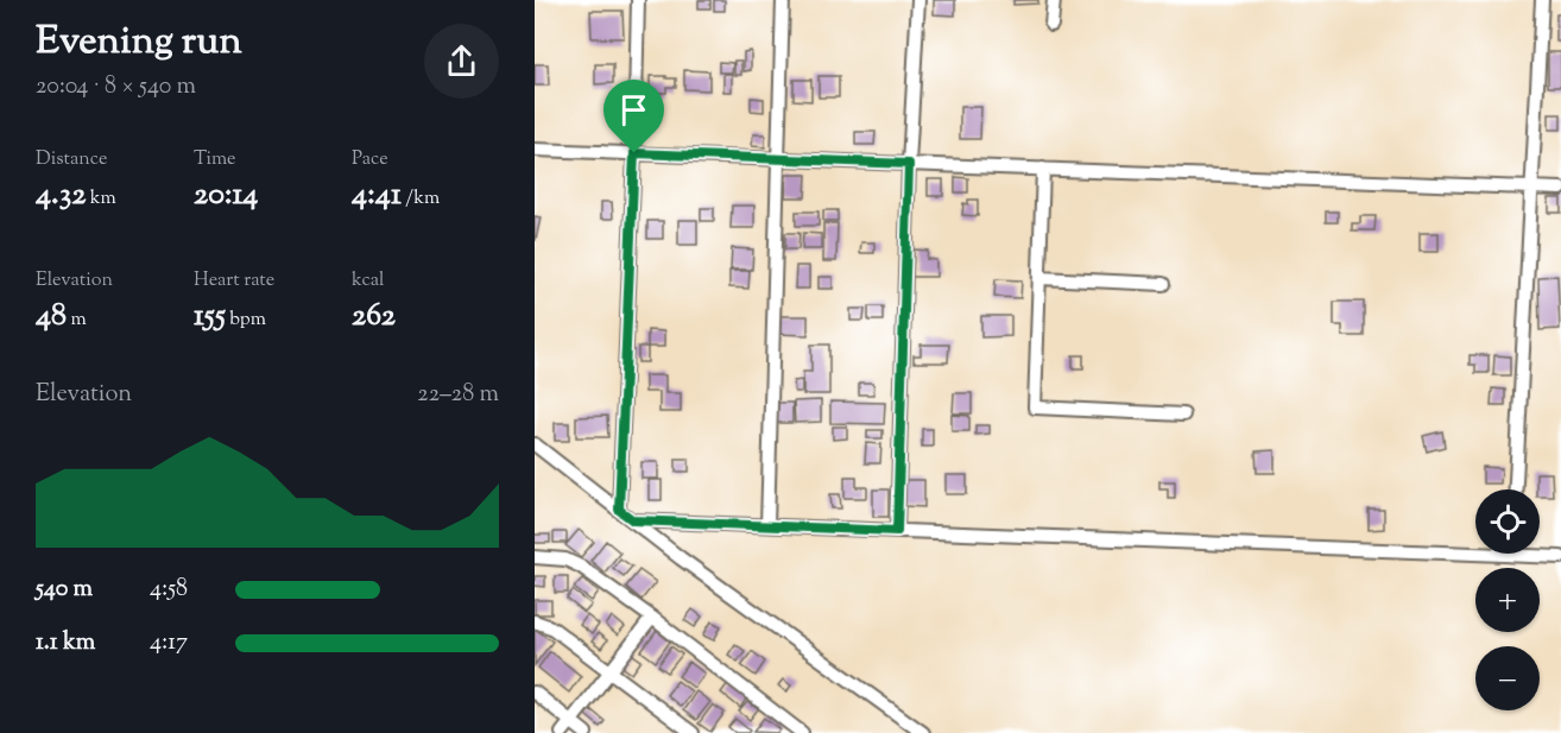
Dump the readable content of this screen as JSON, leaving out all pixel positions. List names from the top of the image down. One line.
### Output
{"page":{"heading":["Evening run","20:04 · 8 × 540 m"],"stats":[["Distance","4.32 km"],["Time","20:14"],["Pace","4:41 /km"],["Elevation","48 m"],["Heart rate","155 bpm"],["kcal","262"]],"chart":["Elevation","22–28 m"],"map_buttons":["+","−"],"list":[{"name":"540 m","note":"4:58"},{"name":"1.1 km","note":"4:17"}]}}
